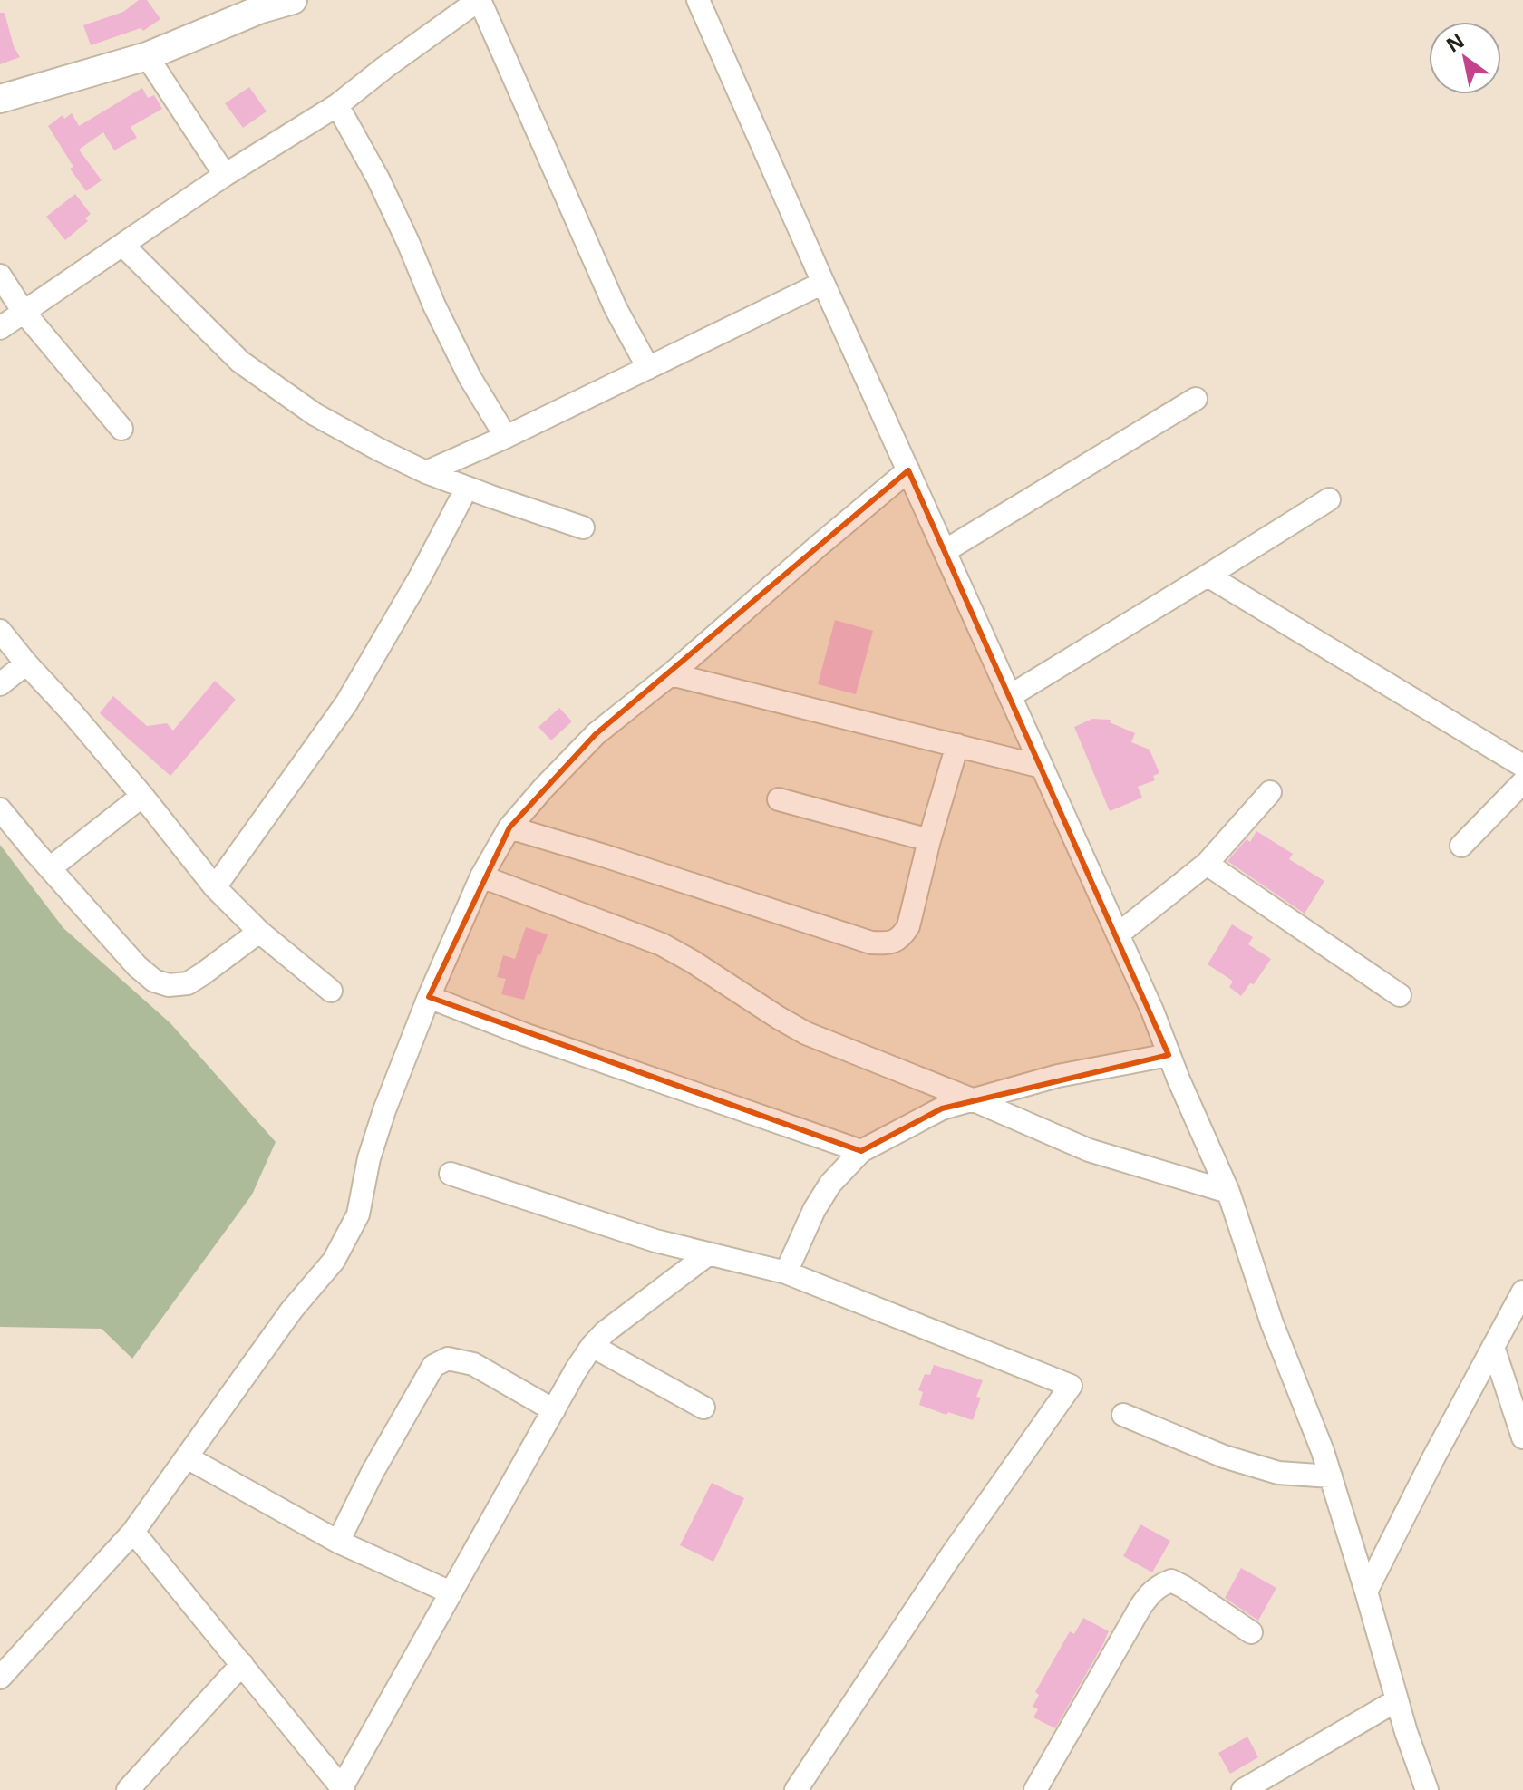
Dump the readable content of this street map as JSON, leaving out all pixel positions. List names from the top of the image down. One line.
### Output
{"north":"top left"}
